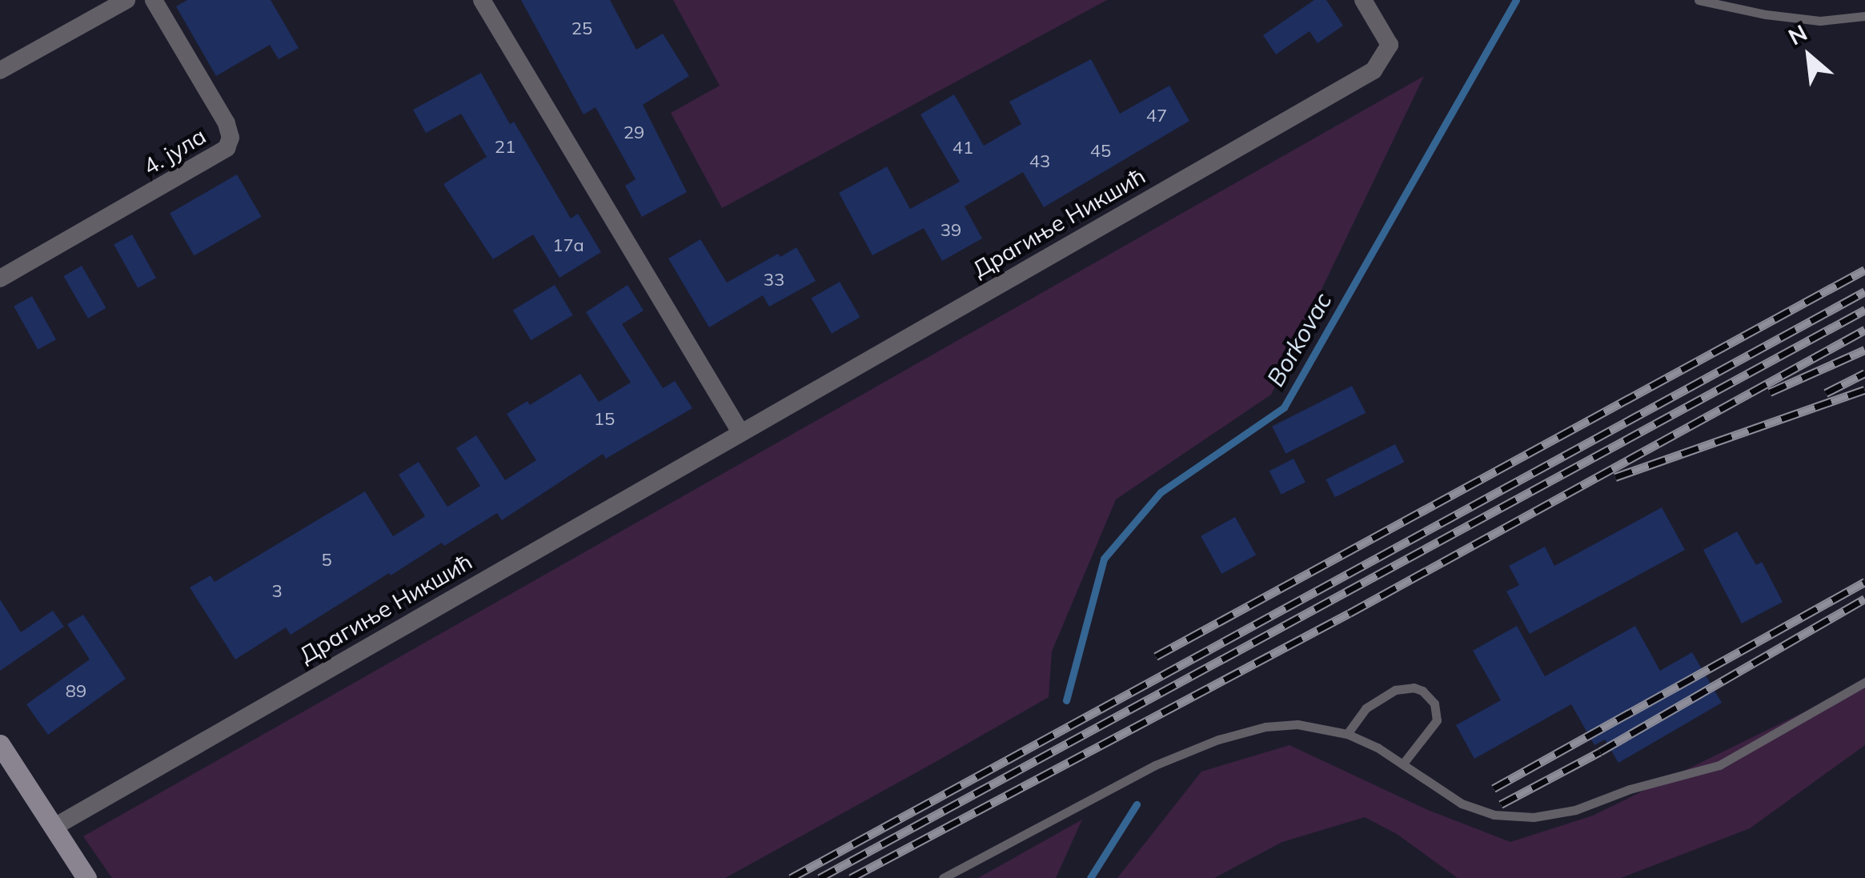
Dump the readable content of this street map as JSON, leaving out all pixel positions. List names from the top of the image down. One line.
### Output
{"streets":{"street":["4. јула","Драгиње Никшић"]},"water":["Borkovac"],"house_numbers":["25","47","29","21","41","45","43","39","17a","33","15","5","3","89"],"north":"top left"}
